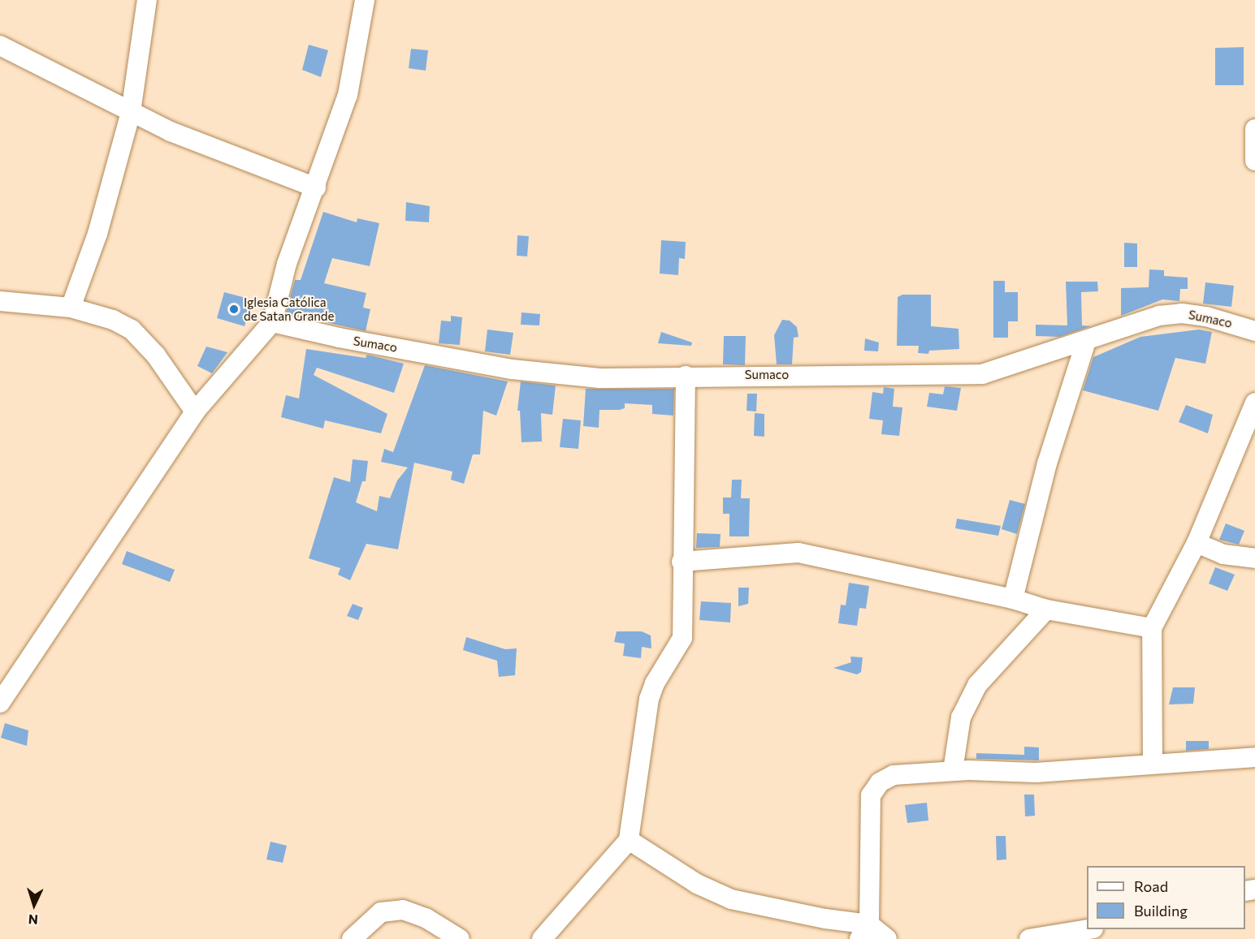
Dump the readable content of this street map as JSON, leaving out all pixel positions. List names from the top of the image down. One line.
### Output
{"streets":{"street":["Sumaco"]},"places":["Iglesia Católica de Satan Grande"],"legend":["Road","Building"],"north":"bottom"}
